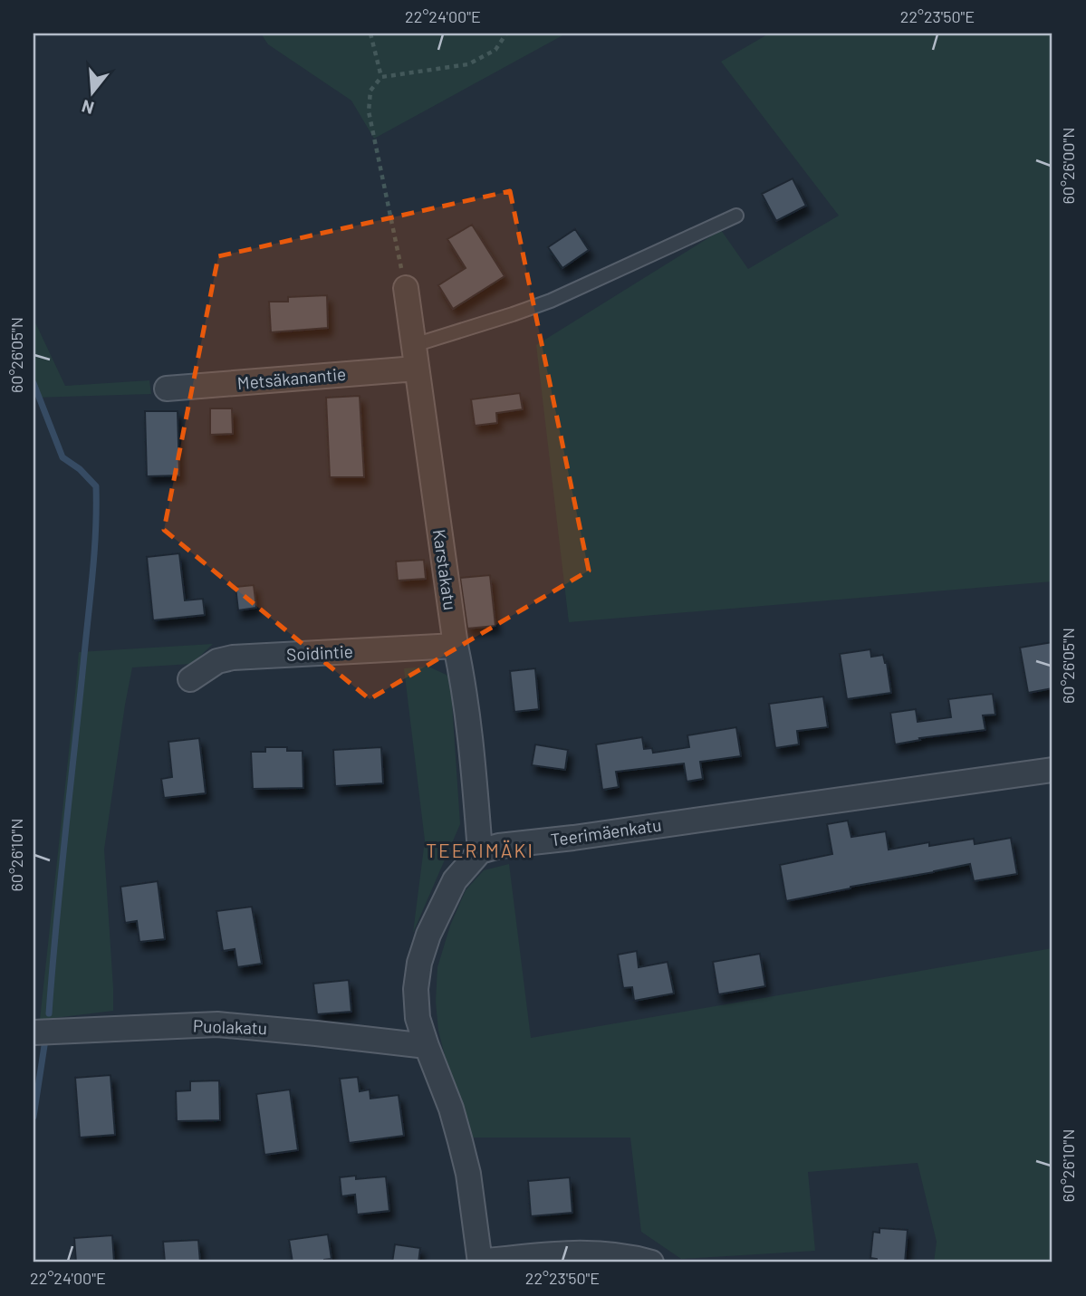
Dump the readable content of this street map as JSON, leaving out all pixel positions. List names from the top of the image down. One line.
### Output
{"streets":{"street":["Metsäkanantie","Karstakatu","Soidintie","Teerimäenkatu","Puolakatu"]},"crossings":[["Metsäkanantie","Karstakatu"],["Karstakatu","Soidintie"],["Karstakatu","Teerimäenkatu"]],"districts":["TEERIMÄKI"],"north":"bottom","coordinates":["22°24'00\"E","22°23'50\"E","60°26'00\"N","60°26'05\"N","60°26'10\"N"]}
